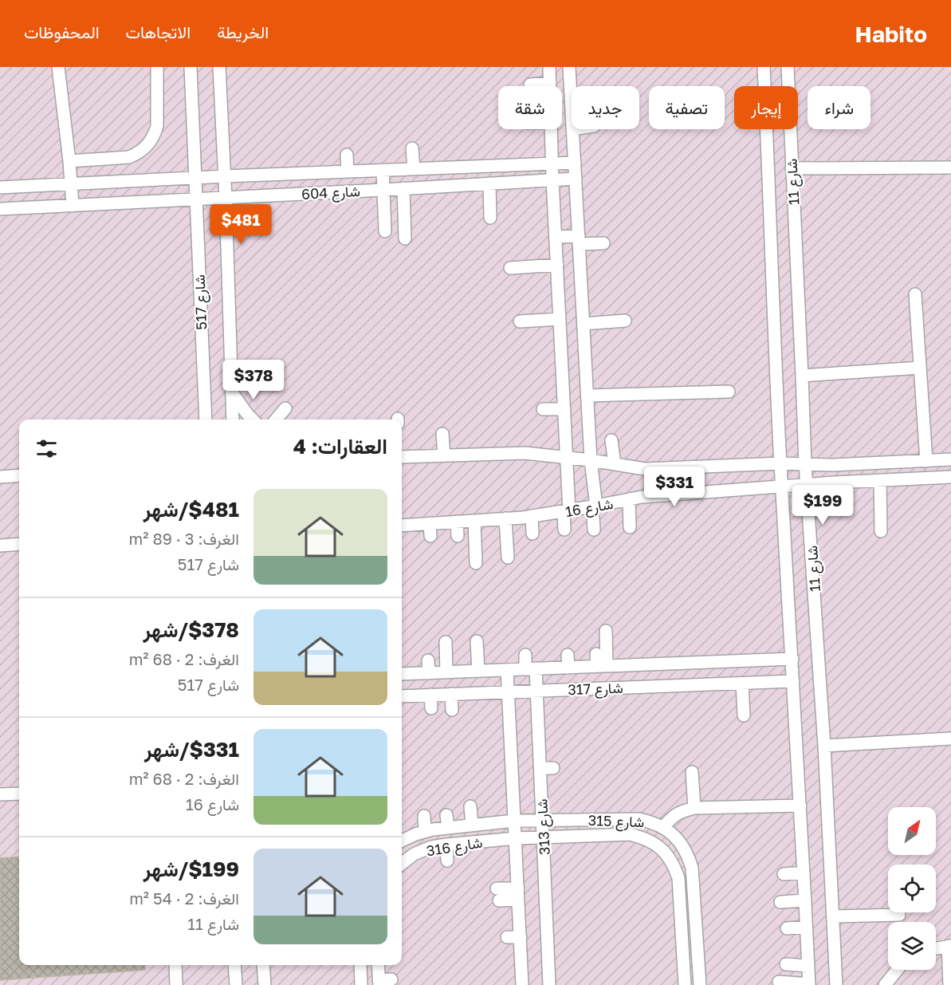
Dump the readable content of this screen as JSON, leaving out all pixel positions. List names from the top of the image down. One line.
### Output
{"streets":{"street":["شارع 11","شارع 604","شارع 517","شارع 16","شارع 317","شارع 315","شارع 313","شارع 316"]},"crossings":[["شارع 11","شارع 16"],["شارع 11","شارع 317"],["شارع 604","شارع 517"],["شارع 317","شارع 313"],["شارع 315","شارع 313"],["شارع 315","شارع 316"],["شارع 313","شارع 316"]],"north":"top right","page":{"header":"Habito","nav":["الخريطة","الاتجاهات","المحفوظات"],"chip":["شراء","إيجار","تصفية","جديد","شقة"],"price":["$481","$378","$331","$199"],"heading":"العقارات: 4","list":[{"name":"$481/شهر","note":"الغرف: 3 · 89 m² · شارع 517"},{"name":"$378/شهر","note":"الغرف: 2 · 68 m² · شارع 517"},{"name":"$331/شهر","note":"الغرف: 2 · 68 m² · شارع 16"},{"name":"$199/شهر","note":"الغرف: 2 · 54 m² · شارع 11"}]}}
